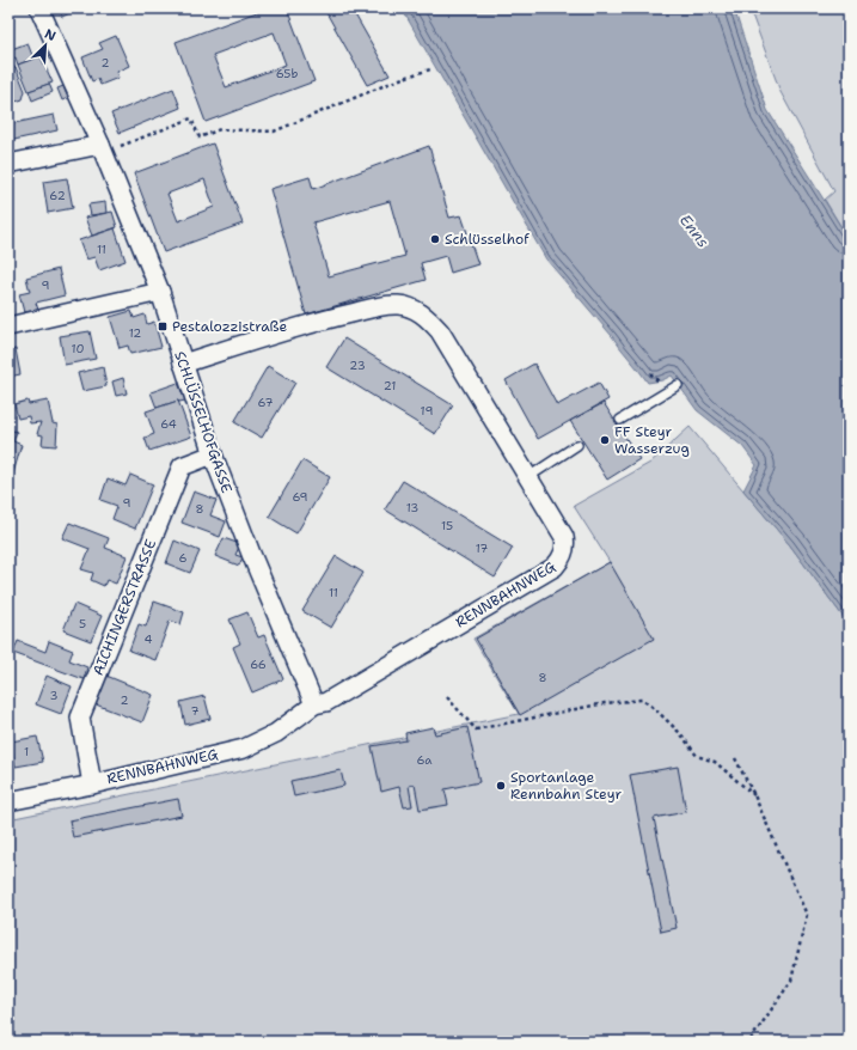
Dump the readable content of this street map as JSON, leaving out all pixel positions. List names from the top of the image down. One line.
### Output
{"streets":{"street":["SCHLÜSSELHOFGASSE","RENNBAHNWEG","AICHINGERSTRASSE"]},"crossings":[["SCHLÜSSELHOFGASSE","RENNBAHNWEG"],["SCHLÜSSELHOFGASSE","AICHINGERSTRASSE"],["RENNBAHNWEG","AICHINGERSTRASSE"]],"water":["Enns"],"places":{"other":["Schlüsselhof","FF Steyr Wasserzug","Sportanlage Rennbahn Steyr"],"transit":["Pestalozzistraße"]},"house_numbers":["2","65b","62","11","9","12","10","23","21","67","19","64","69","9","13","8","15","17","6","11","5","4","66","8","3","2","7","1","6a"],"north":"top right"}
